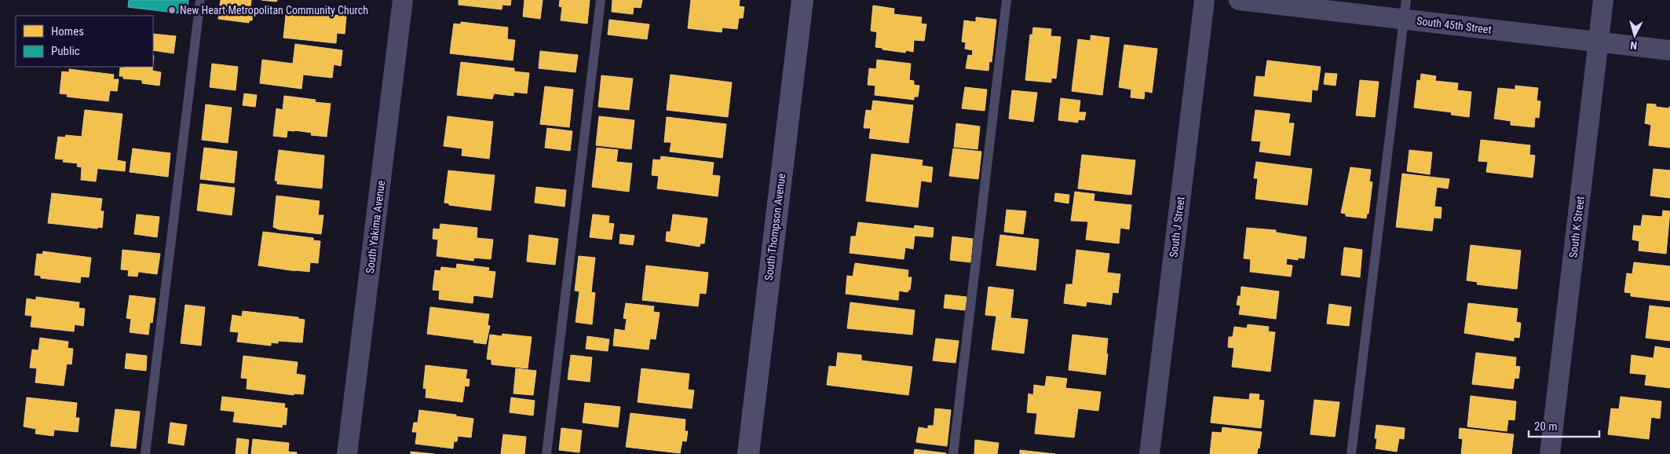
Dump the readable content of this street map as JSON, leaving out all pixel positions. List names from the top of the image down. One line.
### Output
{"streets":{"main road":["South Thompson Avenue"],"street":["South 45th Street","South Yakima Avenue","South J Street","South K Street"]},"crossings":[["South 45th Street","South K Street"]],"places":["New Heart Metropolitan Community Church"],"legend":["Homes","Public"],"scale_bar":"20 m","north":"bottom"}
